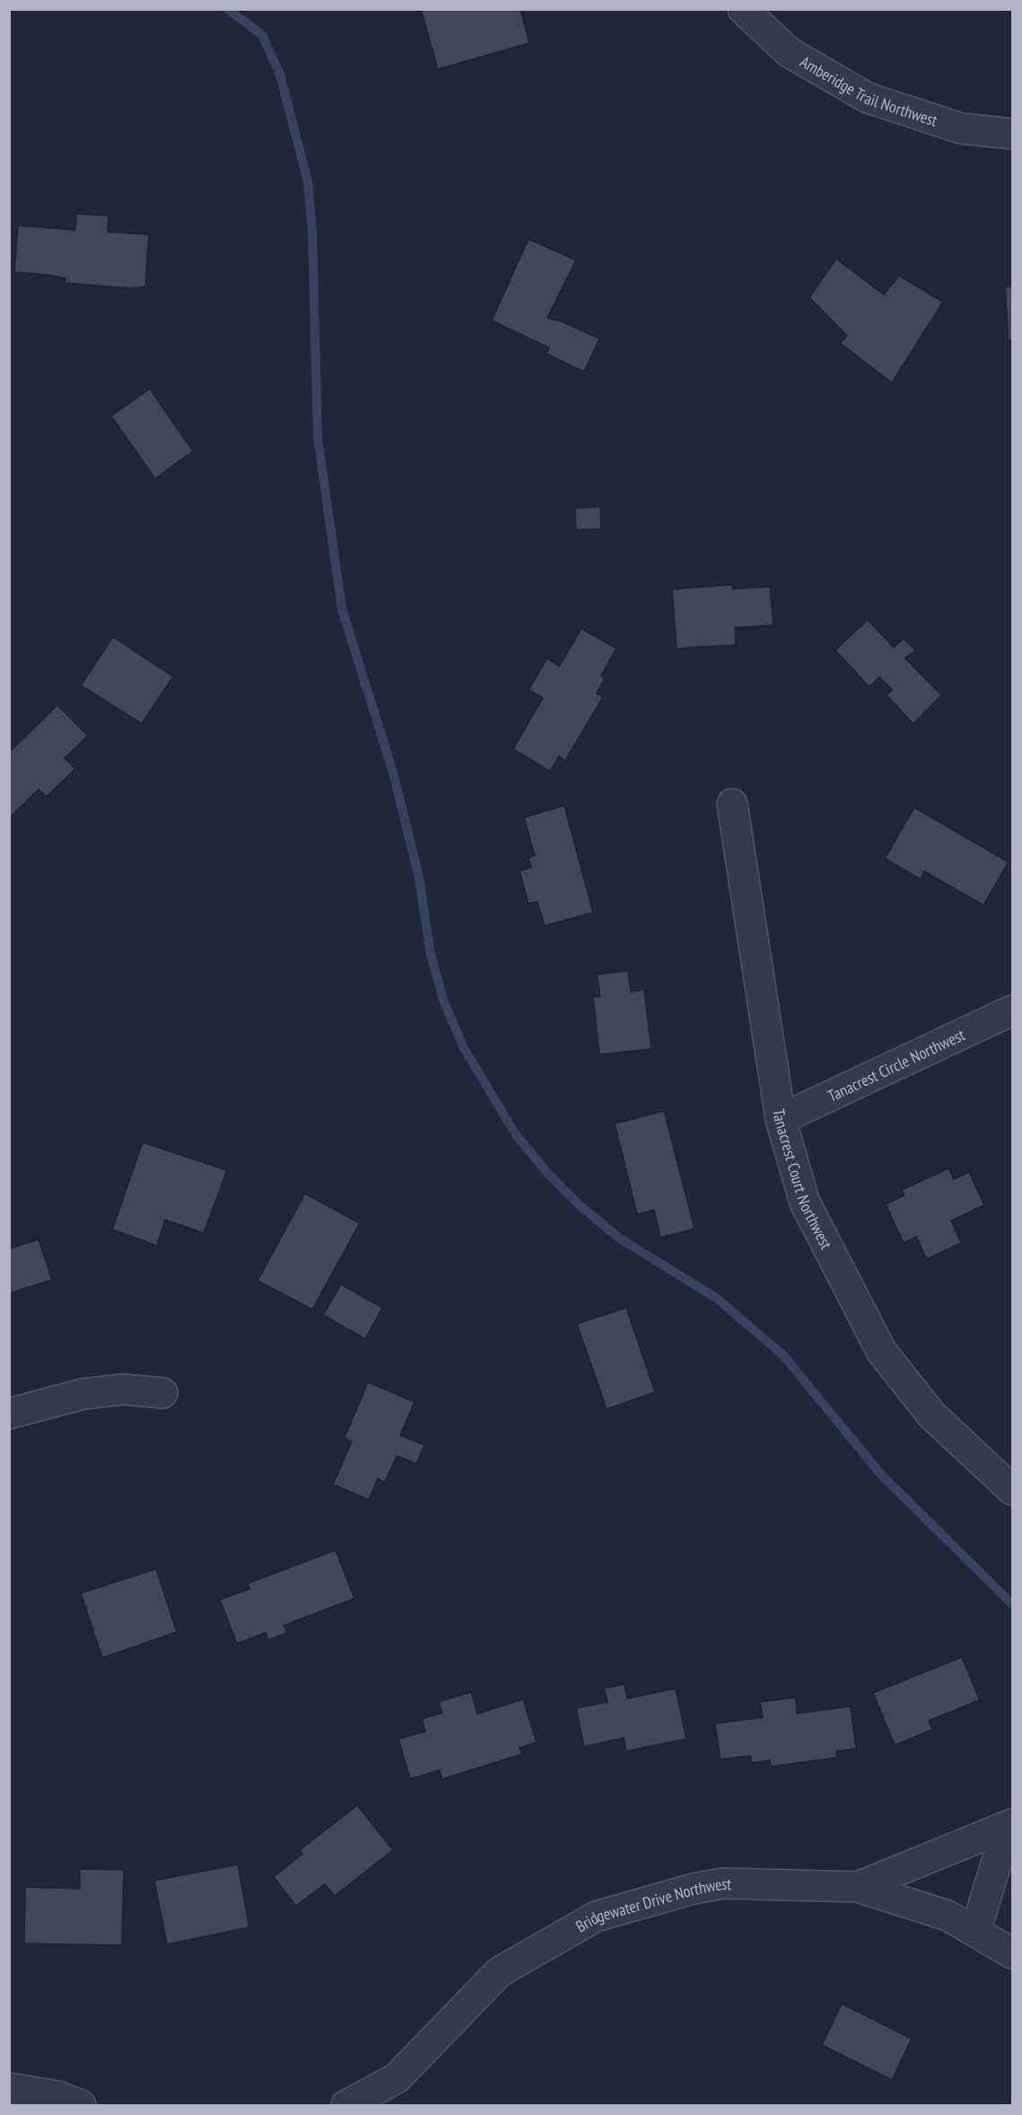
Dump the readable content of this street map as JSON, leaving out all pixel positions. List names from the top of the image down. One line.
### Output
{"streets":{"street":["Amberidge Trail Northwest","Tanacrest Circle Northwest","Tanacrest Court Northwest","Bridgewater Drive Northwest"]},"crossings":[["Tanacrest Circle Northwest","Tanacrest Court Northwest"]]}
